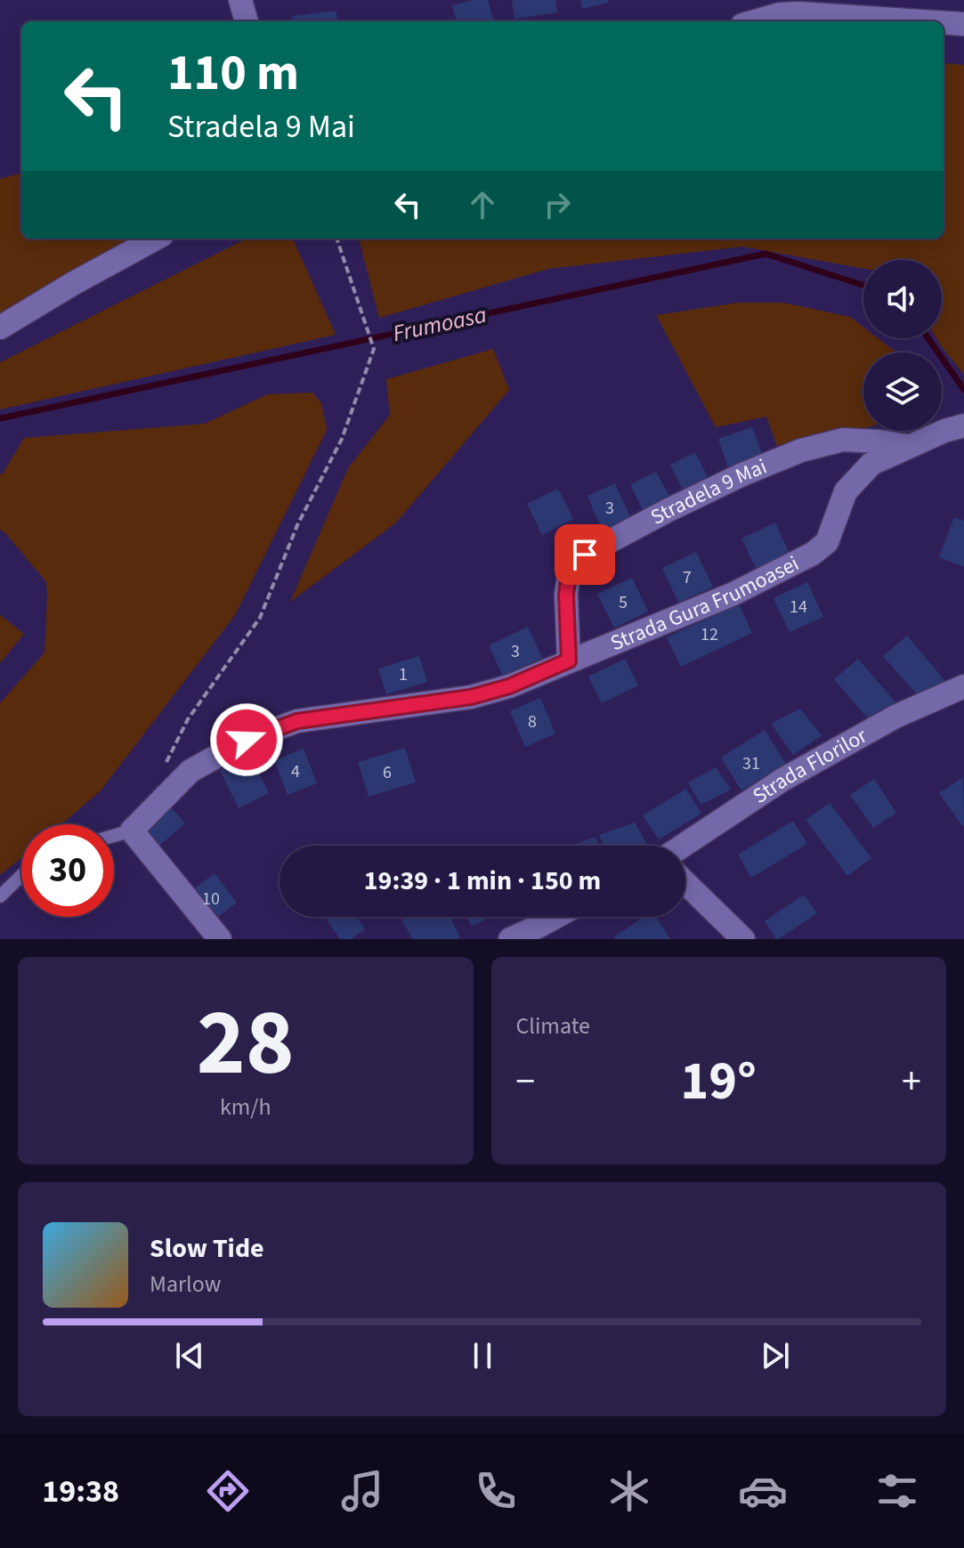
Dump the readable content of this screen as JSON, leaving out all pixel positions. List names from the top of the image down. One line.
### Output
{"streets":{"street":["Stradela 9 Mai","Strada Gura Frumoasei","Strada Florilor"]},"crossings":[["Stradela 9 Mai","Strada Gura Frumoasei"]],"water":["Frumoasa"],"house_numbers":["3","7","5","14","12","3","1","8","31","4","6","10"],"page":{"turn":["110 m","Stradela 9 Mai"],"limit":"30","trip":"19:39 · 1 min · 150 m","tile":[["28","km/h"],"Climate"],"heat":["−","19°","+"],"song":["Slow Tide","Marlow"],"tabs":"19:38"}}
